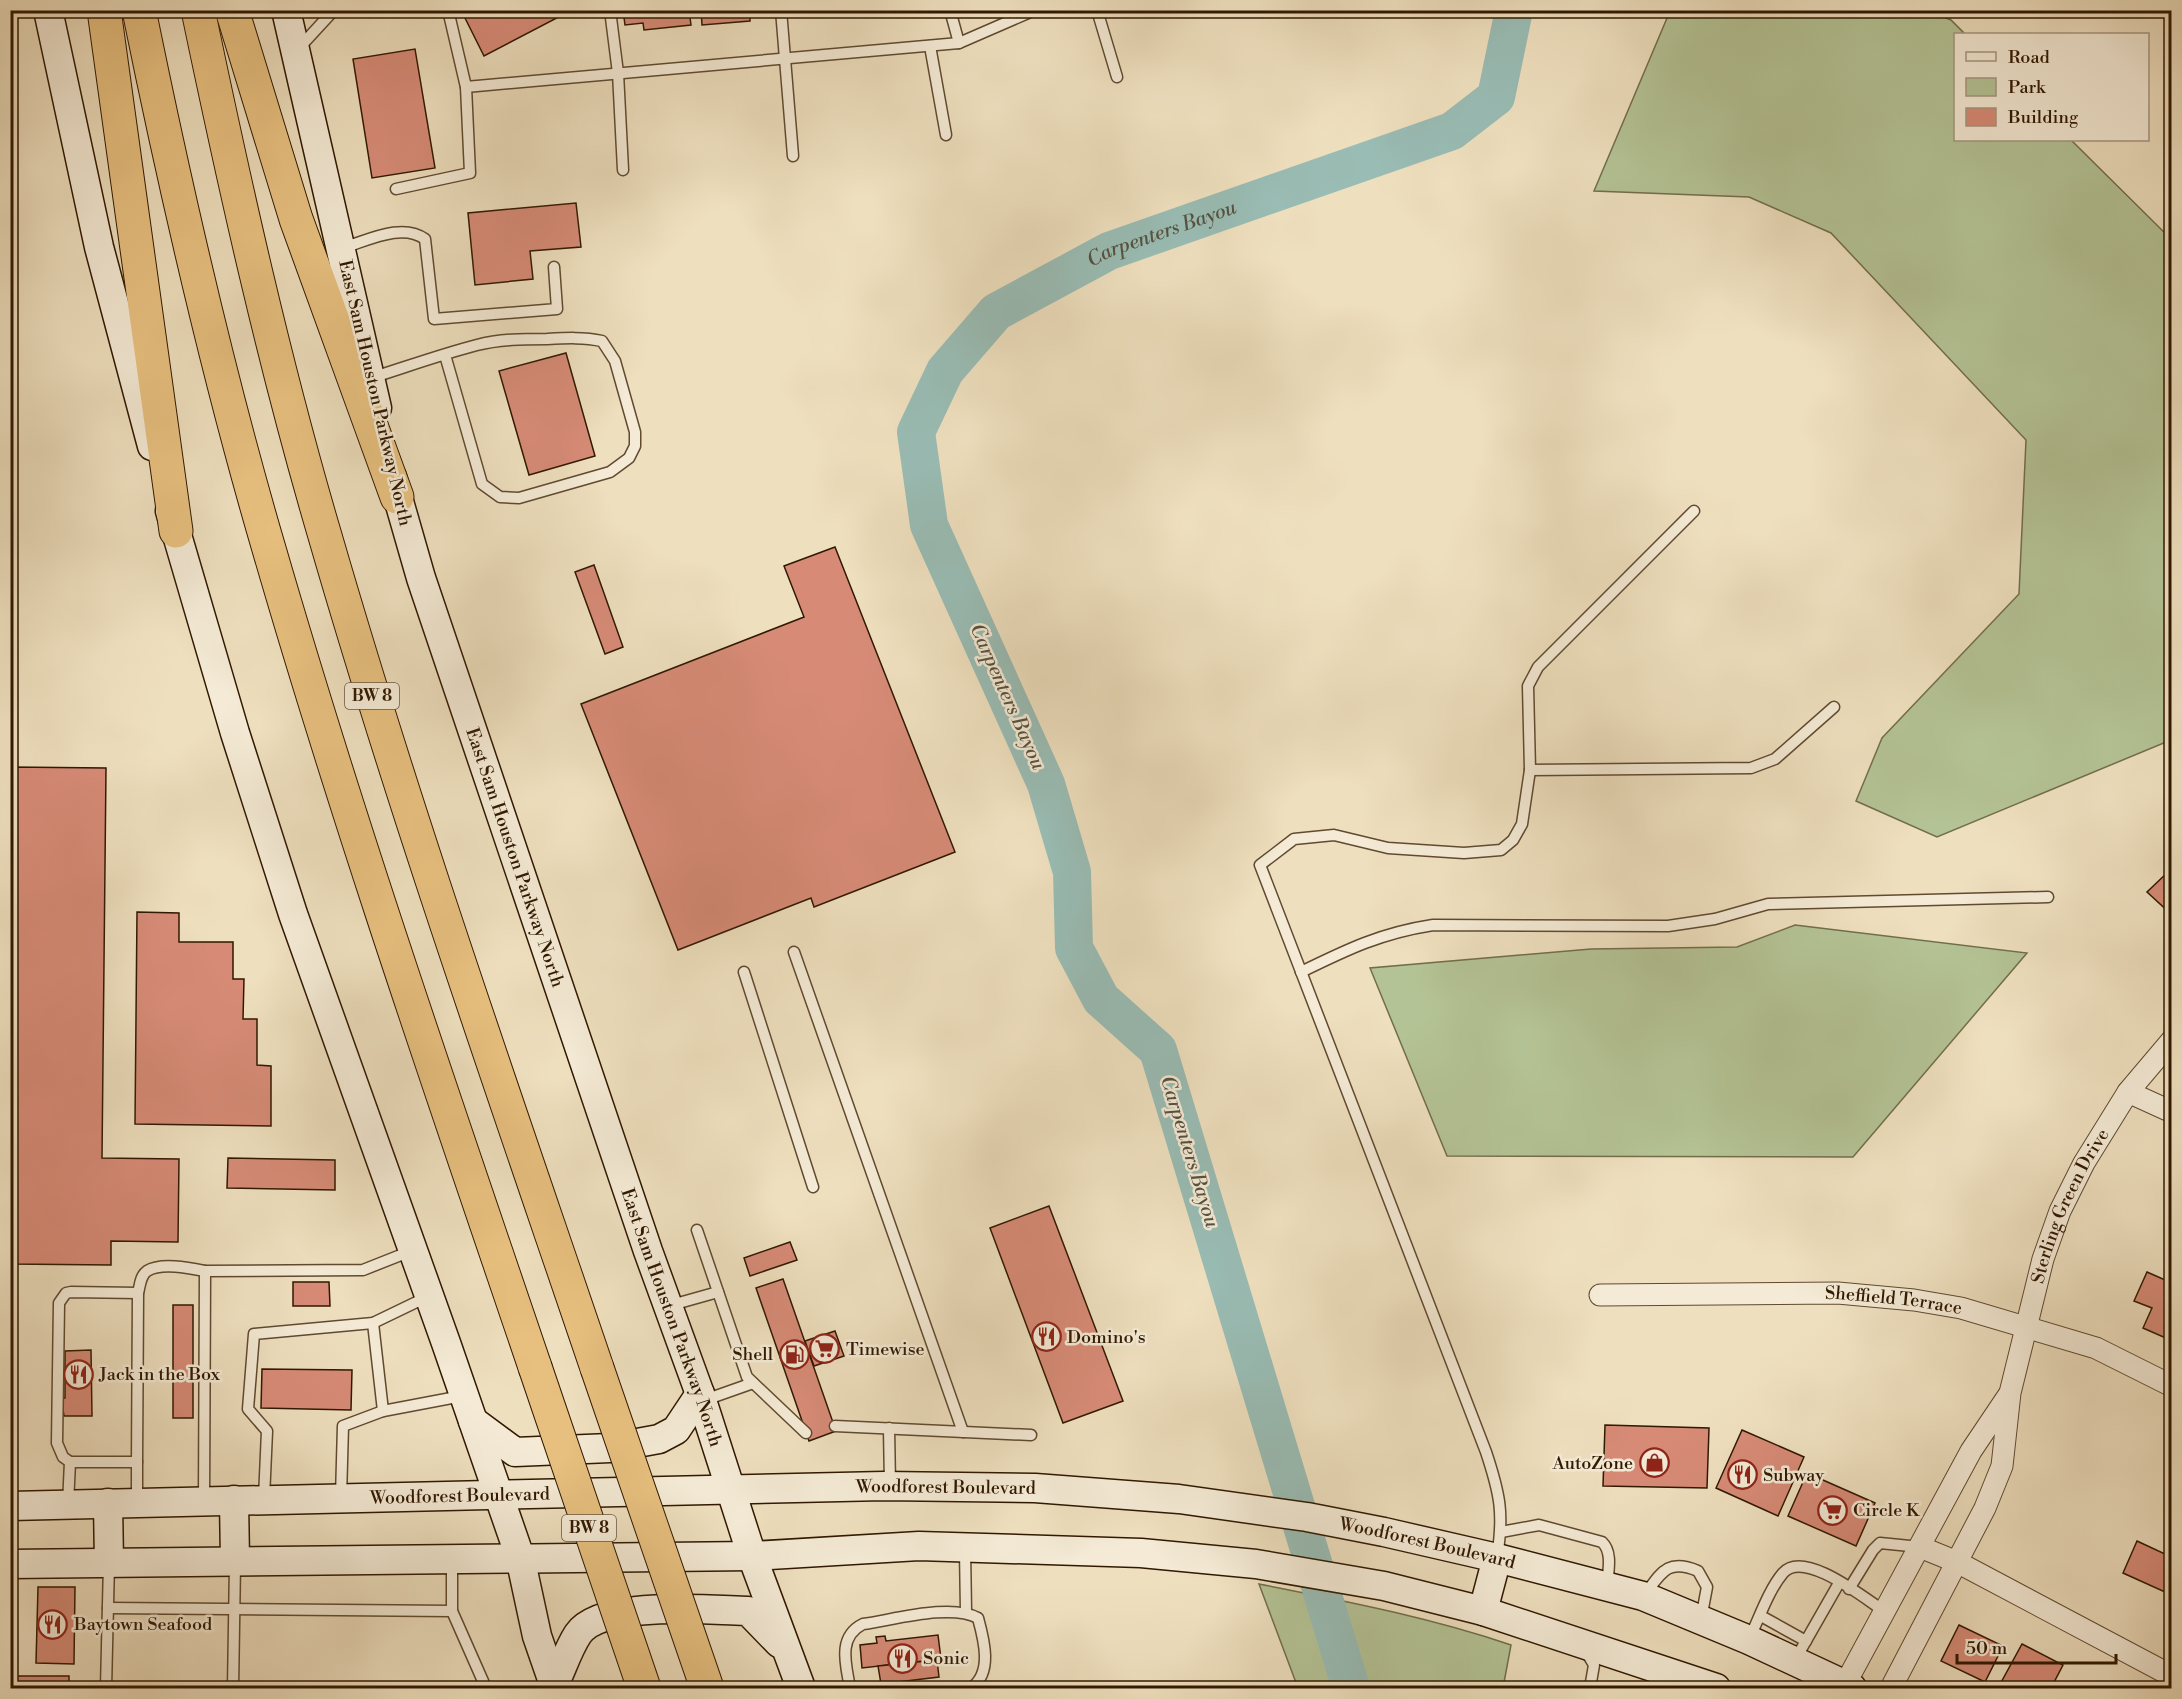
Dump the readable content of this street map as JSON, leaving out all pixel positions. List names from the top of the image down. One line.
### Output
{"streets":{"highway":["BW 8"],"main road":["East Sam Houston Parkway North","Woodforest Boulevard"],"street":["Sterling Green Drive","Sheffield Terrace"]},"crossings":[["East Sam Houston Parkway North","Woodforest Boulevard"],["Sterling Green Drive","Sheffield Terrace"],["Sterling Green Drive","Woodforest Boulevard"]],"water":["Carpenters Bayou"],"places":{"restaurant":["Domino's","Jack in the Box","Subway","Baytown Seafood","Sonic"],"supermarket":["Timewise","Circle K"],"fuel station":["Shell"],"shop":["AutoZone"]},"legend":["Road","Park","Building"],"scale_bar":"50 m"}
